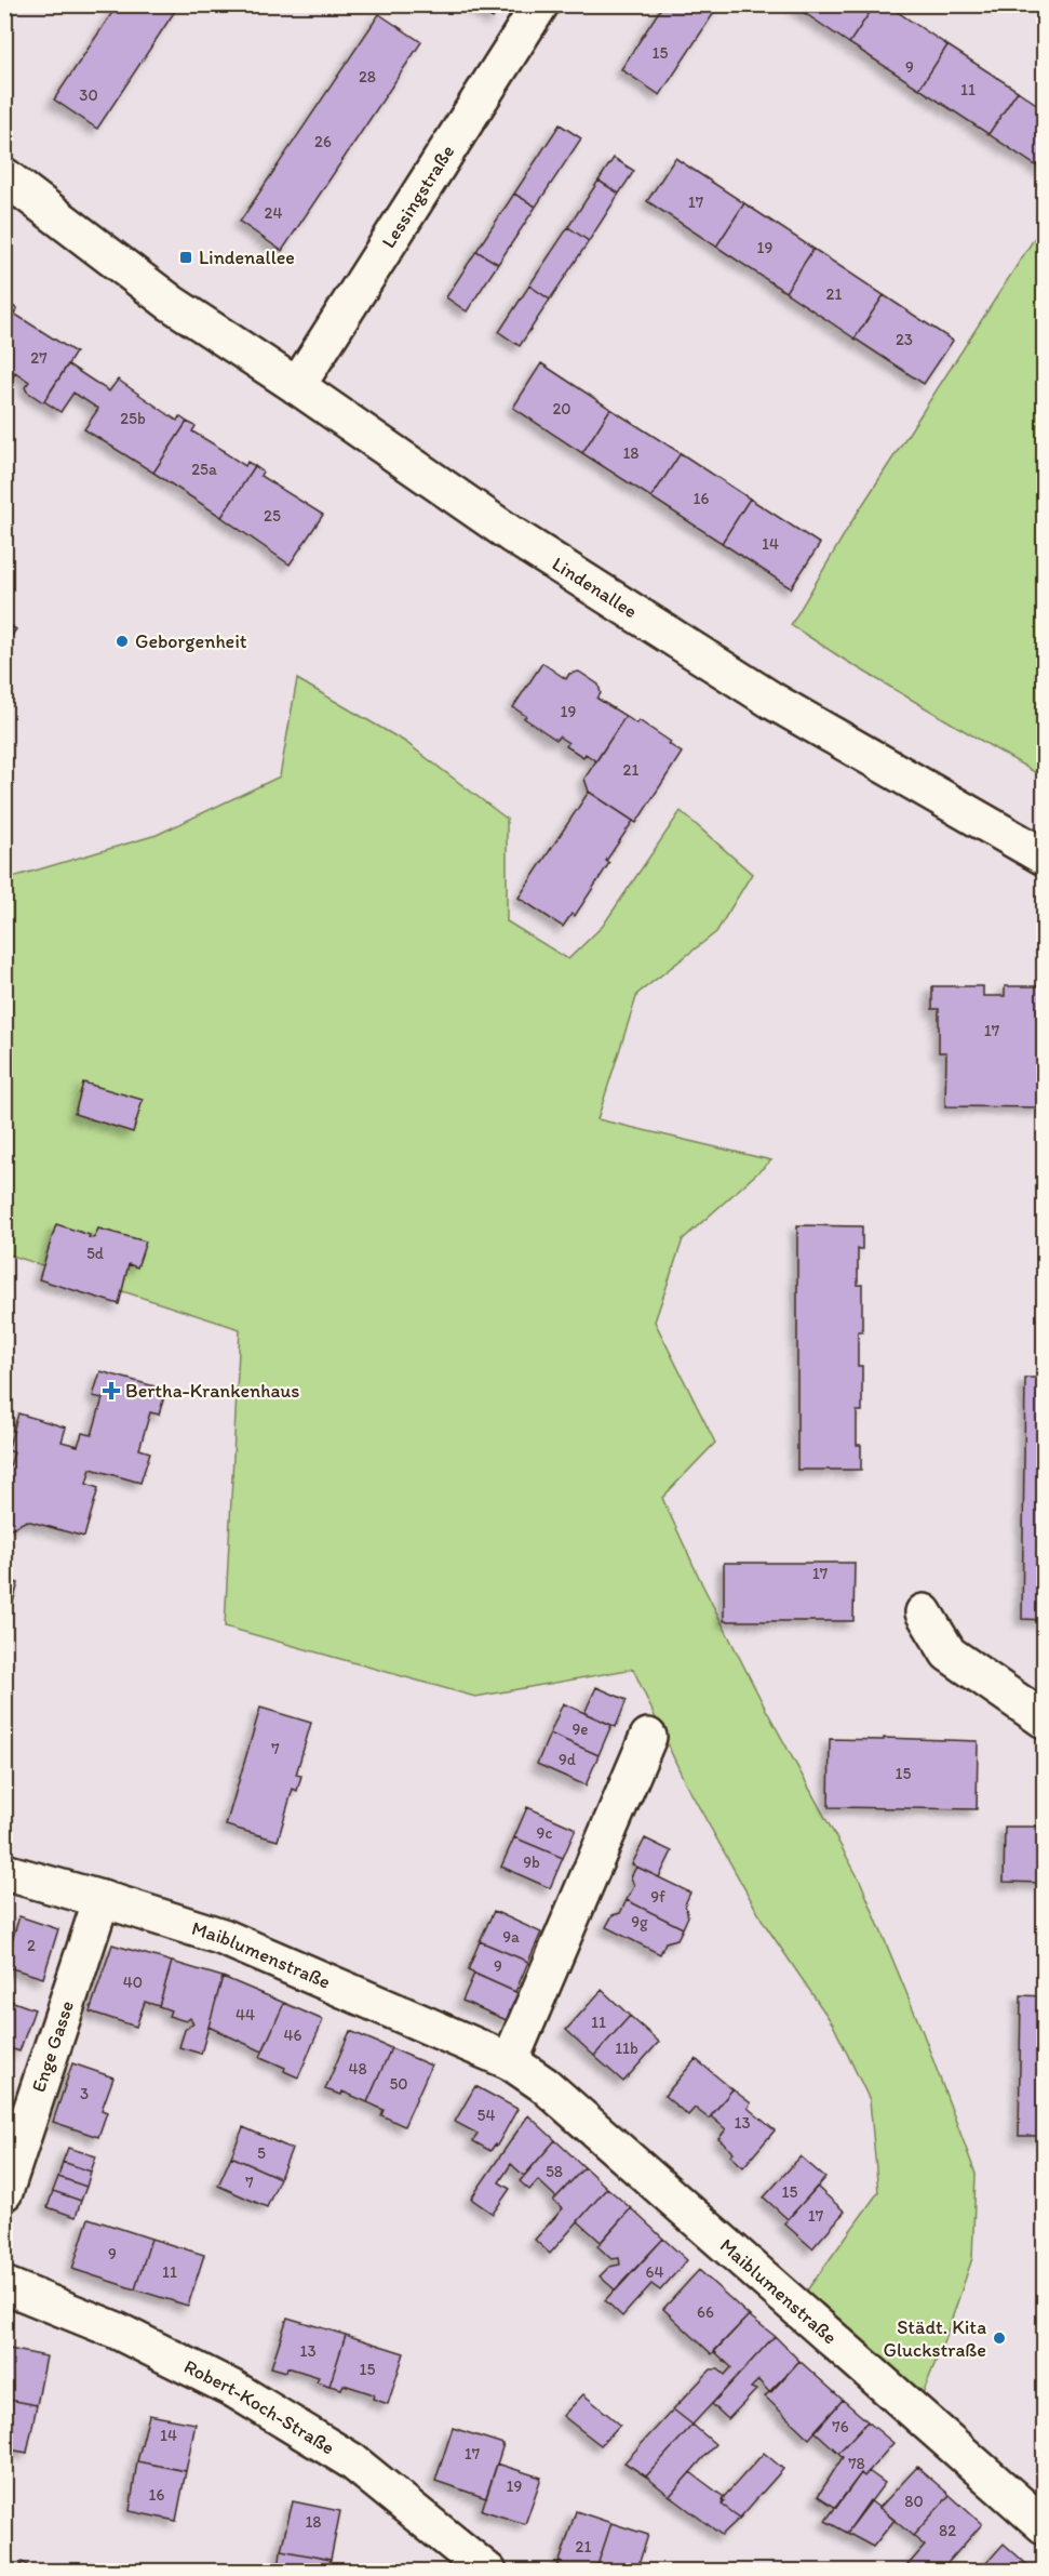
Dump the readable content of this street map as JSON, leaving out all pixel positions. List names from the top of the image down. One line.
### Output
{"streets":{"street":["Lessingstraße","Lindenallee","Maiblumenstraße","Enge Gasse","Robert-Koch-Straße"]},"crossings":[["Lessingstraße","Lindenallee"],["Maiblumenstraße","Enge Gasse"]],"places":{"transit":["Lindenallee"],"other":["Geborgenheit","Städt. Kita Gluckstraße"],"health":["Bertha-Krankenhaus"]},"house_numbers":["15","9","28","11","30","26","17","24","19","21","23","27","20","25b","18","25a","16","25","14","19","21","17","5d","17","9e","7","9d","15","9c","9b","9f","9g","9a","2","9","40","44","11","46","11b","48","50","3","54","13","5","58","7","15","17","9","11","64","66","13","15","76","14","17","78","19","16","80","18","82","21"]}
